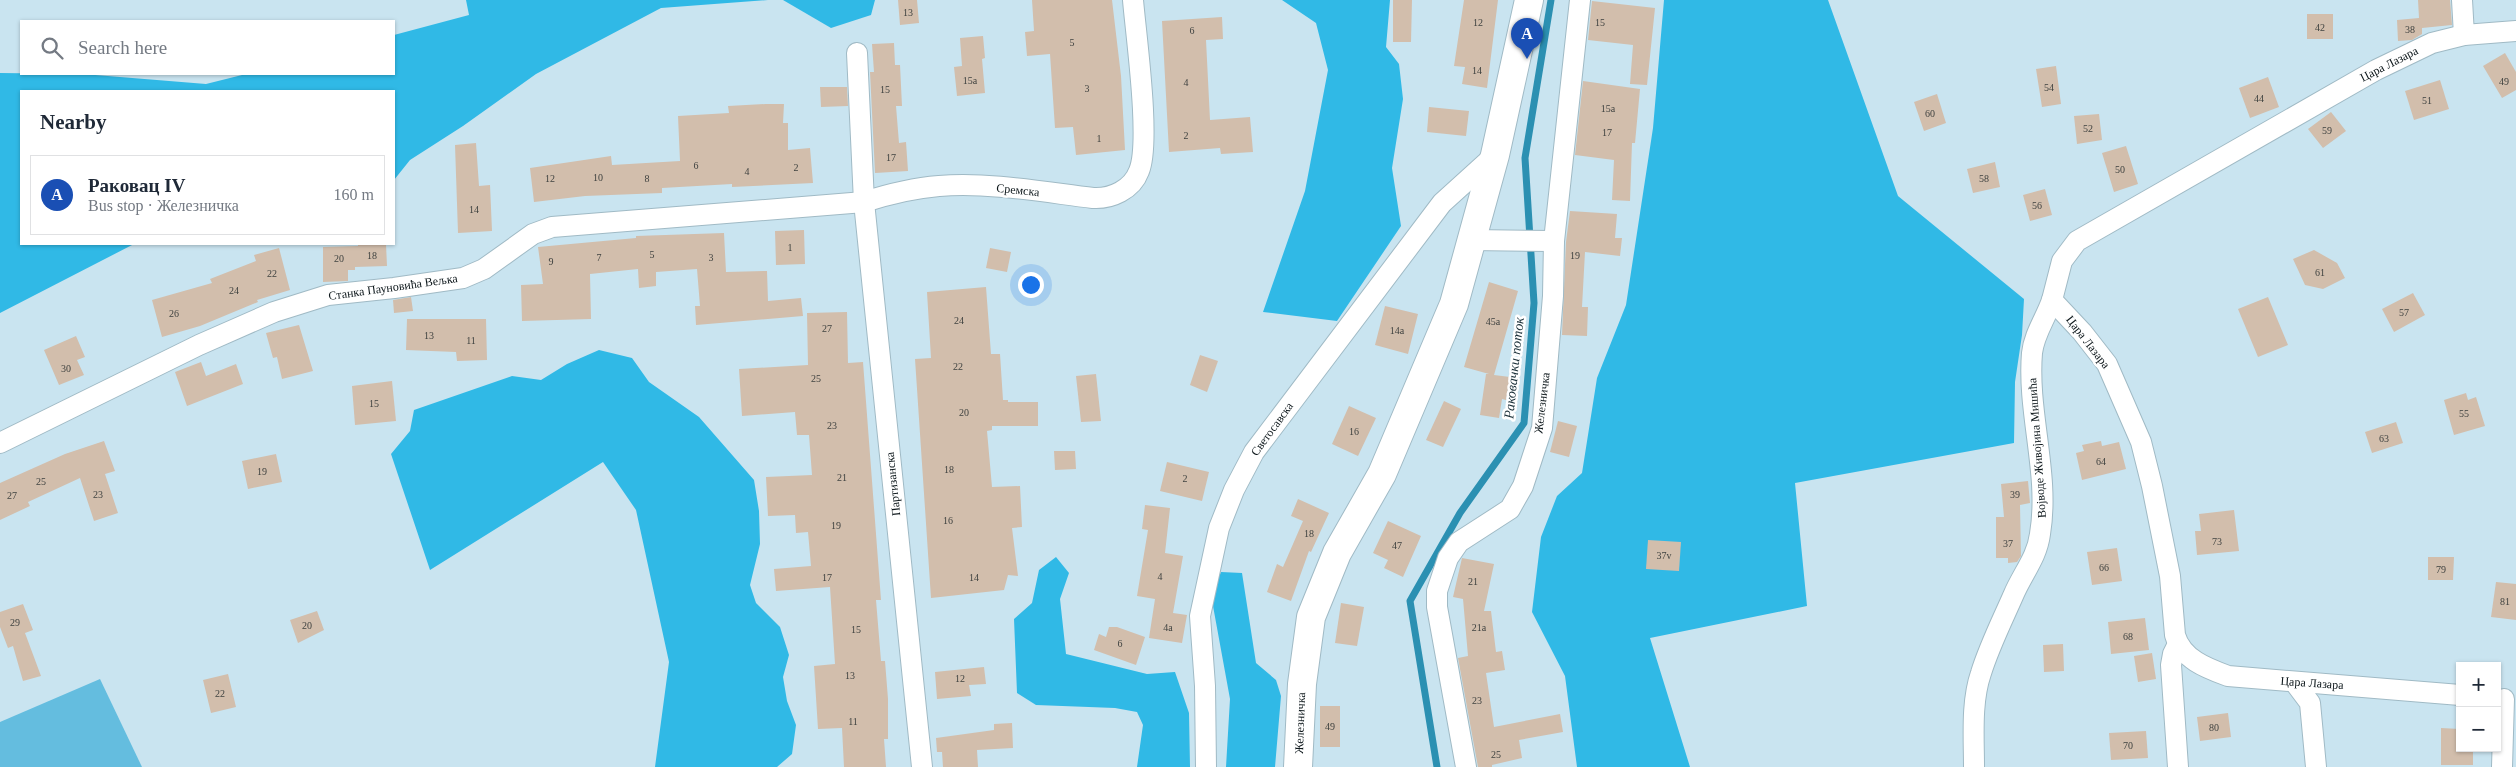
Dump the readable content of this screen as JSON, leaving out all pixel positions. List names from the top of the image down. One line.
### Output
{"streets":{"street":["Цара Лазара","Сремска","Станка Пауновића Вељка","Железничка","Светосавска","Војводе Живојина Мишића","Партизанска"]},"crossings":[["Цара Лазара","Војводе Живојина Мишића"],["Сремска","Станка Пауновића Вељка"],["Сремска","Партизанска"],["Станка Пауновића Вељка","Партизанска"],["Железничка","Светосавска"]],"water":["Раковачки поток"],"house_numbers":["13","12","15","42","38","6","5","14","15a","49","4","54","3","15","44","51","15a","60","52","59","17","2","1","17","6","2","50","4","10","12","8","58","56","14","1","5","18","19","7","3","20","9","61","22","24","57","26","24","45a","27","14a","13","11","22","30","25","15","20","55","23","16","63","64","18","19","21","2","25","23","39","27","16","19","18","73","37","47","37v","66","79","4","17","14","21","81","29","20","4a","21a","15","68","6","13","12","22","23","11","49","80","70","25"],"page":{"pins":"A","search":"Search here","heading":"Nearby","list":[{"mark":"A","name":"Раковац IV","note":"Bus stop · Железничка","value":"160 m"}],"map_buttons":["+","−"]}}
